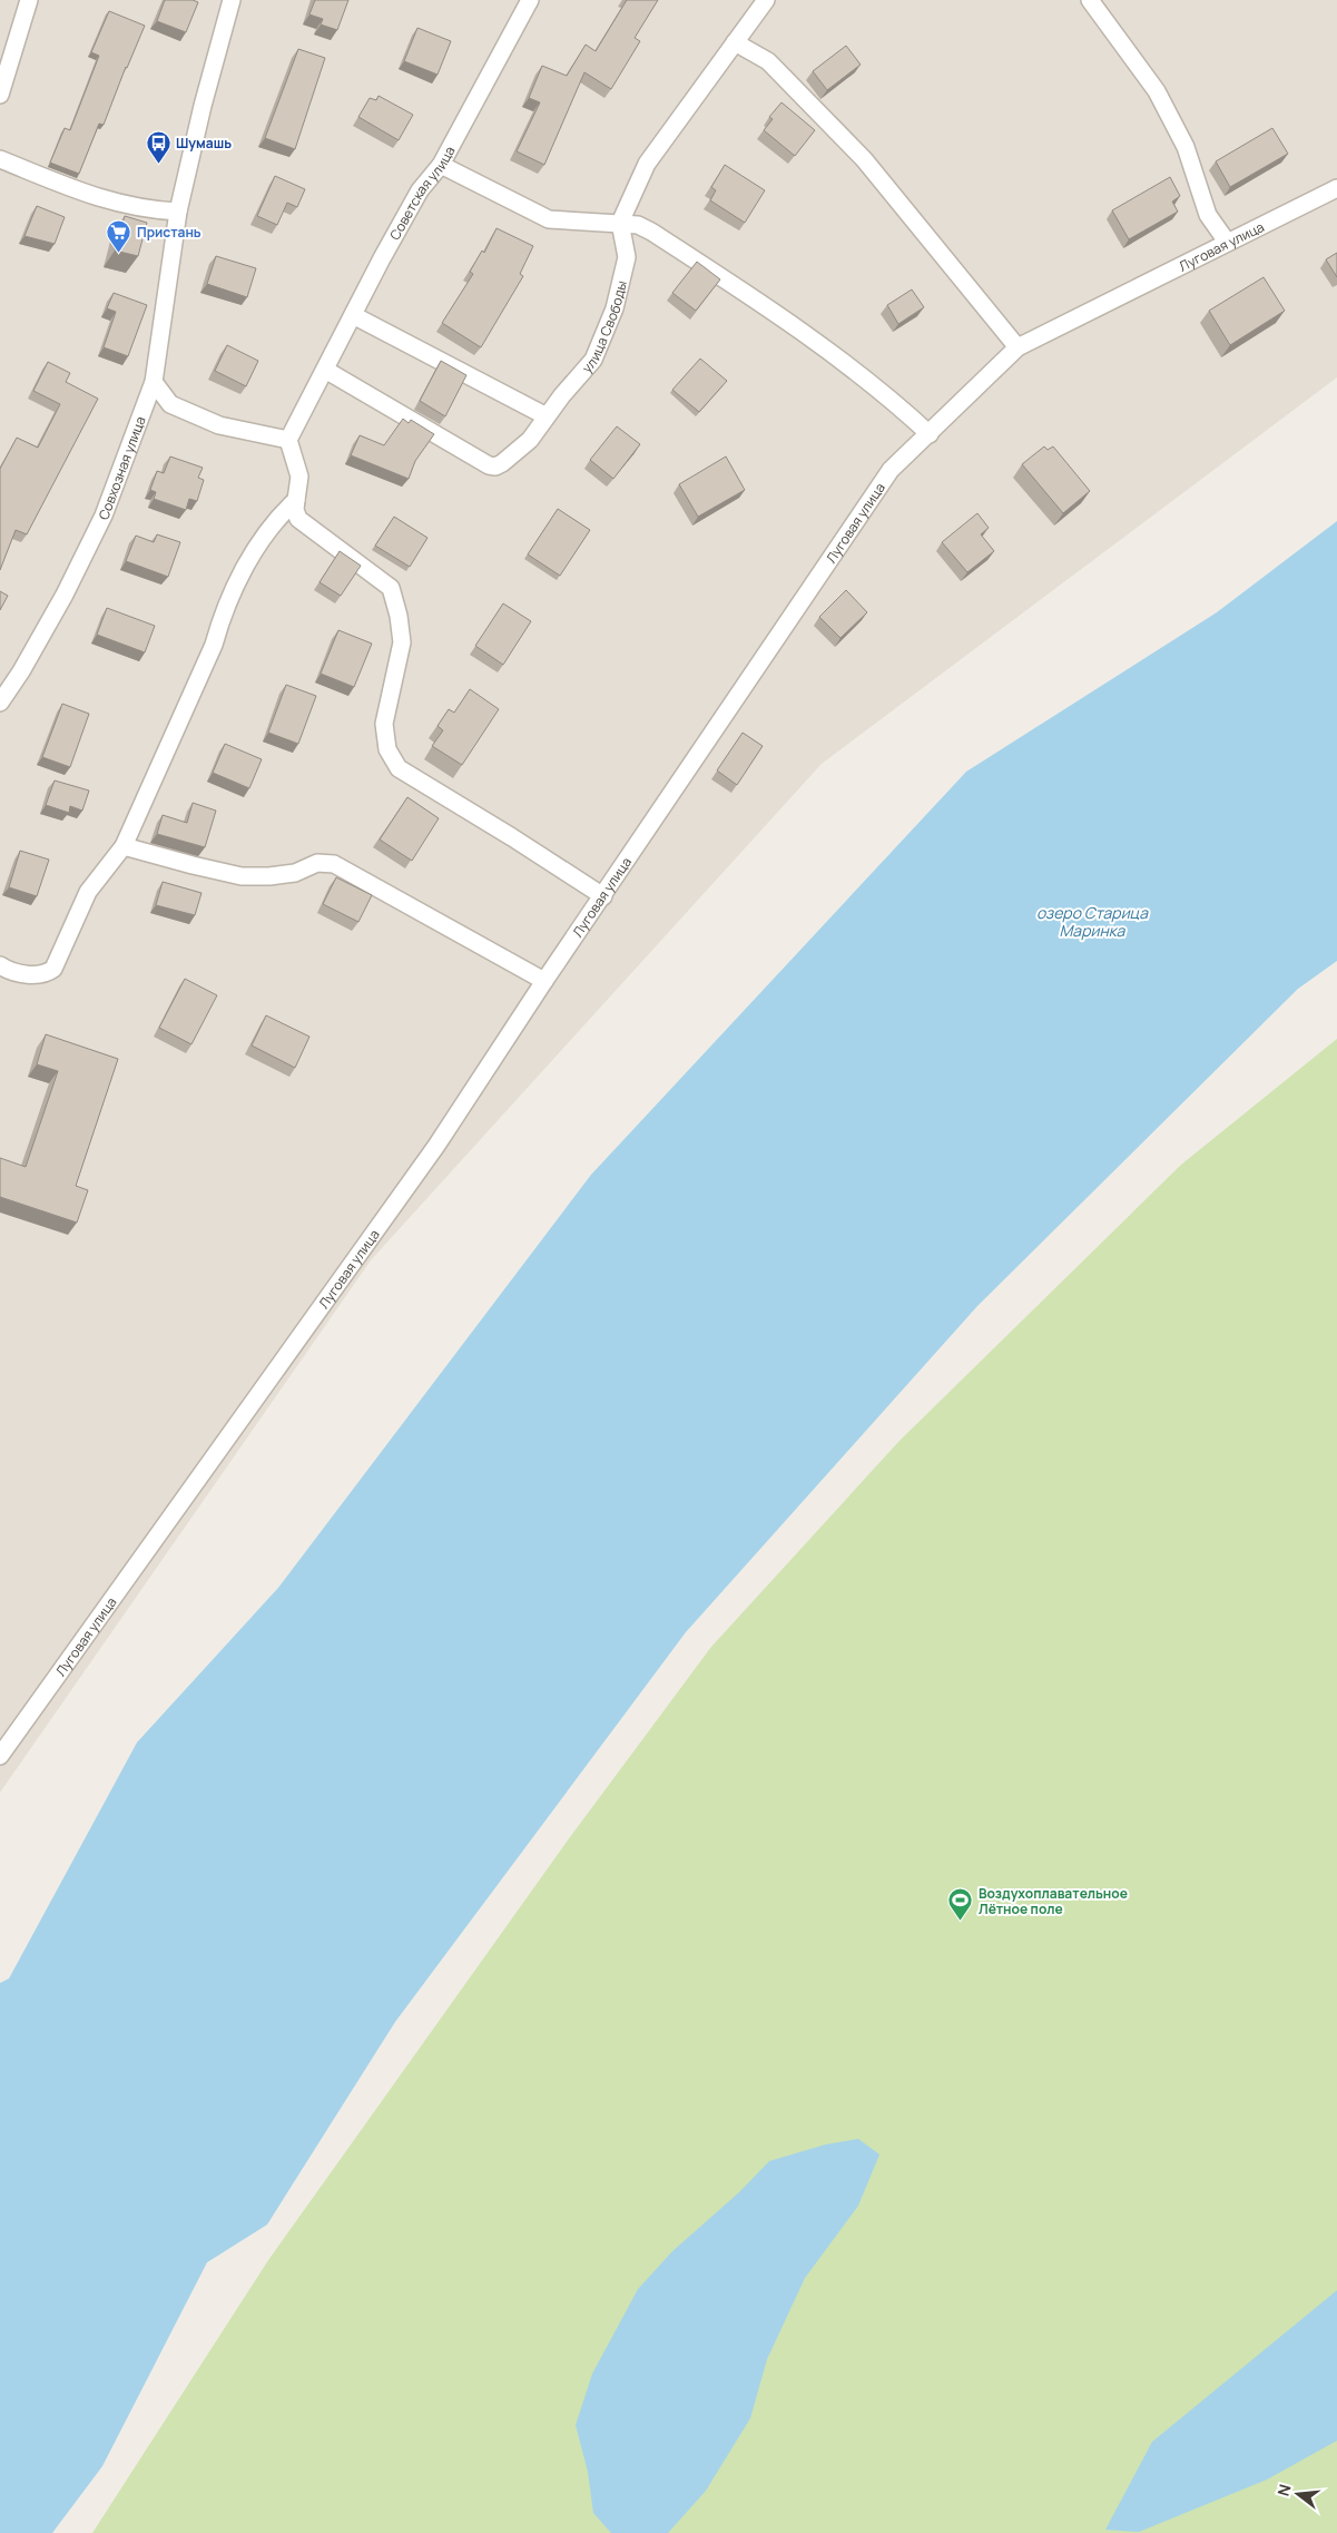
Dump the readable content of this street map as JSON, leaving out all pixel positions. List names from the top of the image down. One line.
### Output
{"streets":{"street":["Советская улица","Луговая улица","улица Свободы","Совхозная улица"]},"crossings":[["Советская улица","улица Свободы"]],"water":["озеро Старица Маринка"],"places":{"bus stop":["Шумашь"],"supermarket":["Пристань"],"sports":["Воздухоплавательное Лётное поле"]},"north":"left"}
